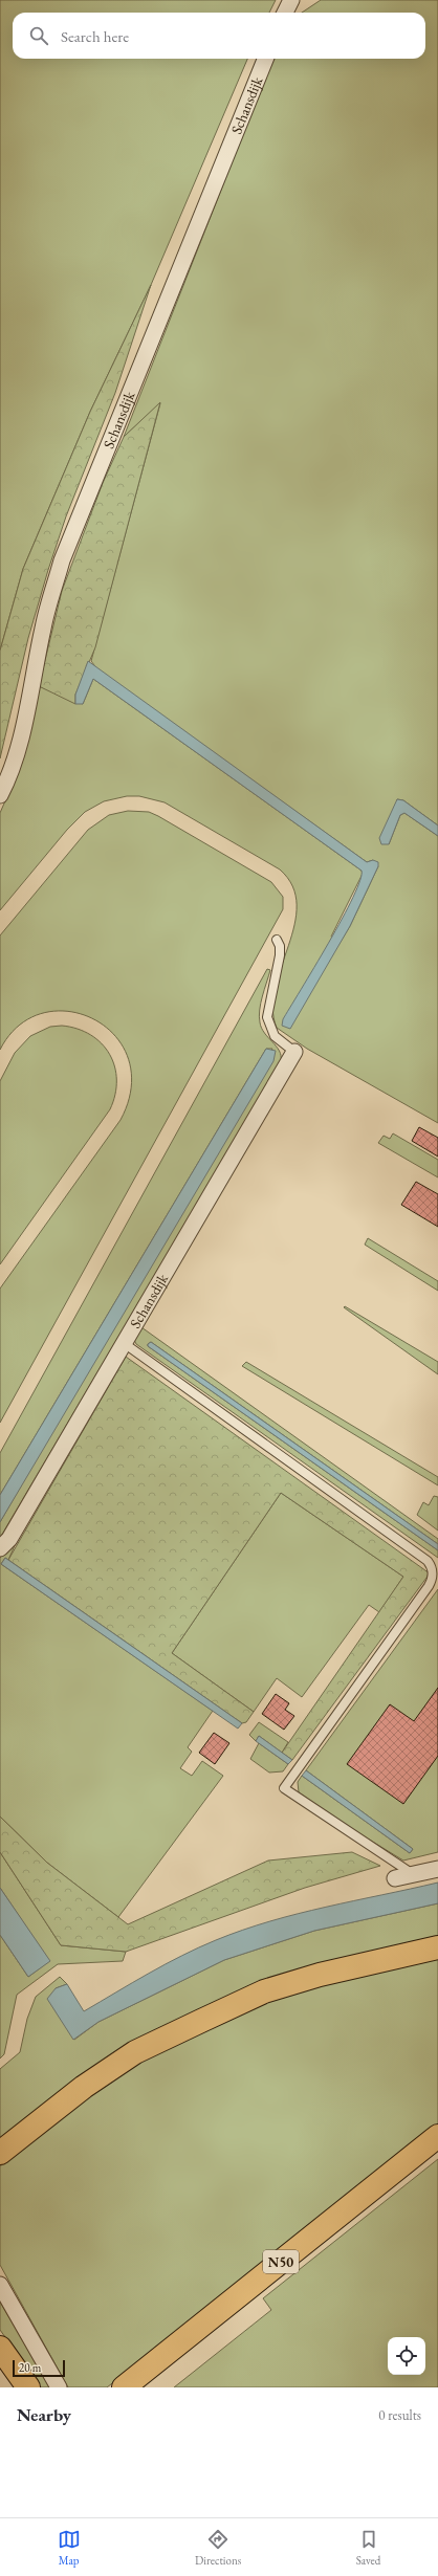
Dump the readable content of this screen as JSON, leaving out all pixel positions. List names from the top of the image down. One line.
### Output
{"streets":{"highway":["N50"],"street":["Schansdijk"]},"scale_bar":"20 m","page":{"search":"Search here","scale":"20 m","heading":["Nearby","0 results"],"nav":["Map","Directions","Saved"]}}
